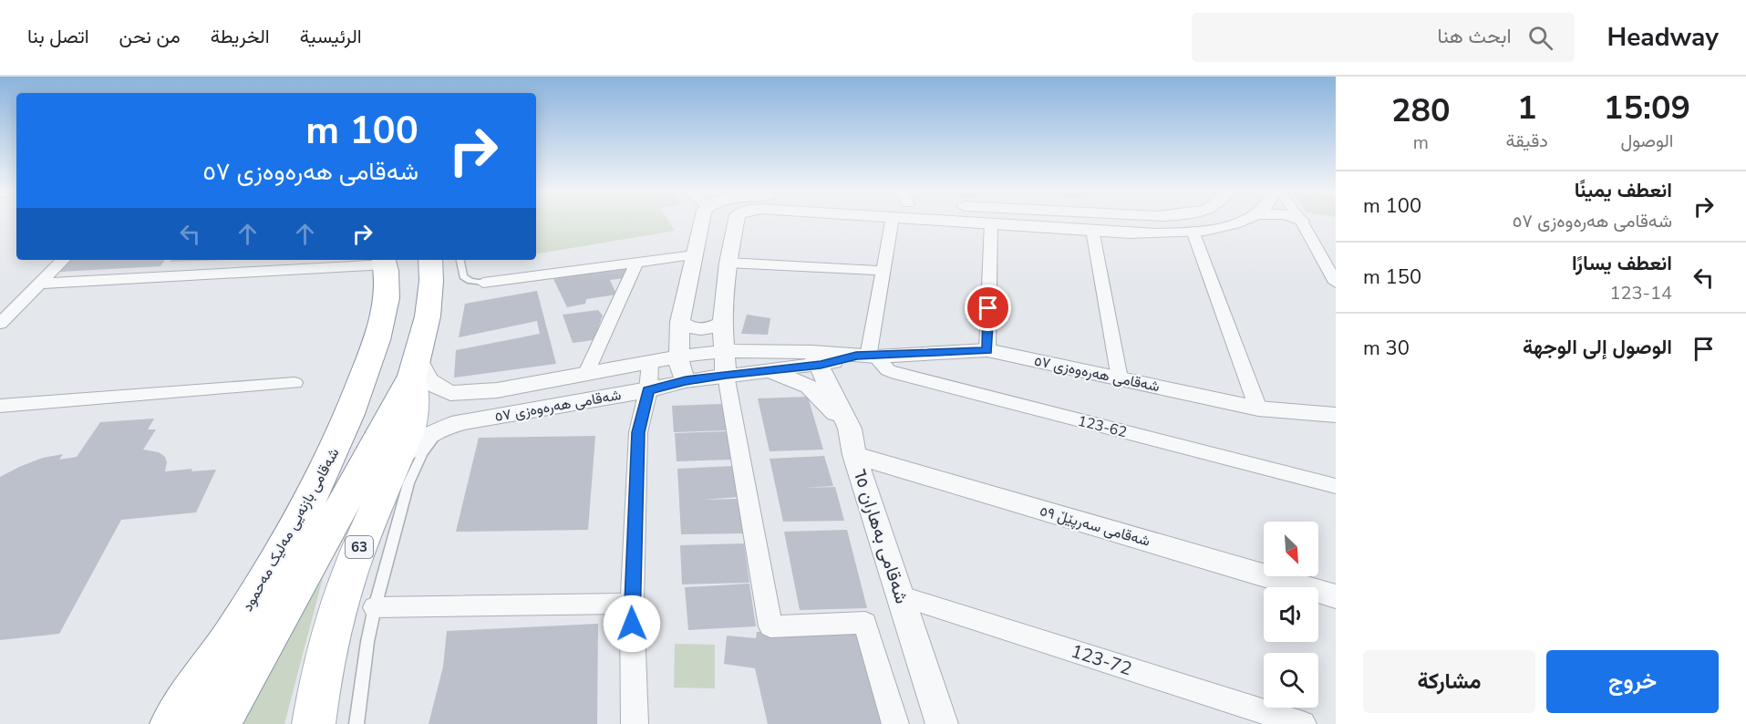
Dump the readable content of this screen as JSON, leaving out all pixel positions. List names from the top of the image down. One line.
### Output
{"streets":{"highway":["شەقامی بازنەیی مەلیک مەحمود"],"main road":["63"],"street":["شەقامی هەرەوەزی ٥٧","123-62","شەقامی سەرپێڵ ٥٩","شەقامی بەهاران ٦٥","123-72"]},"crossings":[["شەقامی هەرەوەزی ٥٧","123-62"],["شەقامی هەرەوەزی ٥٧","شەقامی بەهاران ٦٥"],["شەقامی هەرەوەزی ٥٧","63"],["شەقامی سەرپێڵ ٥٩","شەقامی بەهاران ٦٥"],["شەقامی بەهاران ٦٥","123-72"]],"north":"bottom right","page":{"header":"Headway","search":"ابحث هنا","nav":["الرئيسية","الخريطة","من نحن","اتصل بنا"],"eta":["15:09","الوصول","1","دقيقة","280","m"],"turn":["100 m","شەقامی هەرەوەزی ٥٧"],"list":[{"name":"انعطف يمينًا","note":"شەقامی هەرەوەزی ٥٧","value":"100 m"},{"name":"انعطف يسارًا","note":"123-14","value":"150 m"},{"name":"الوصول إلى الوجهة","value":"30 m"}],"buttons":["خروج","مشاركة"]}}
